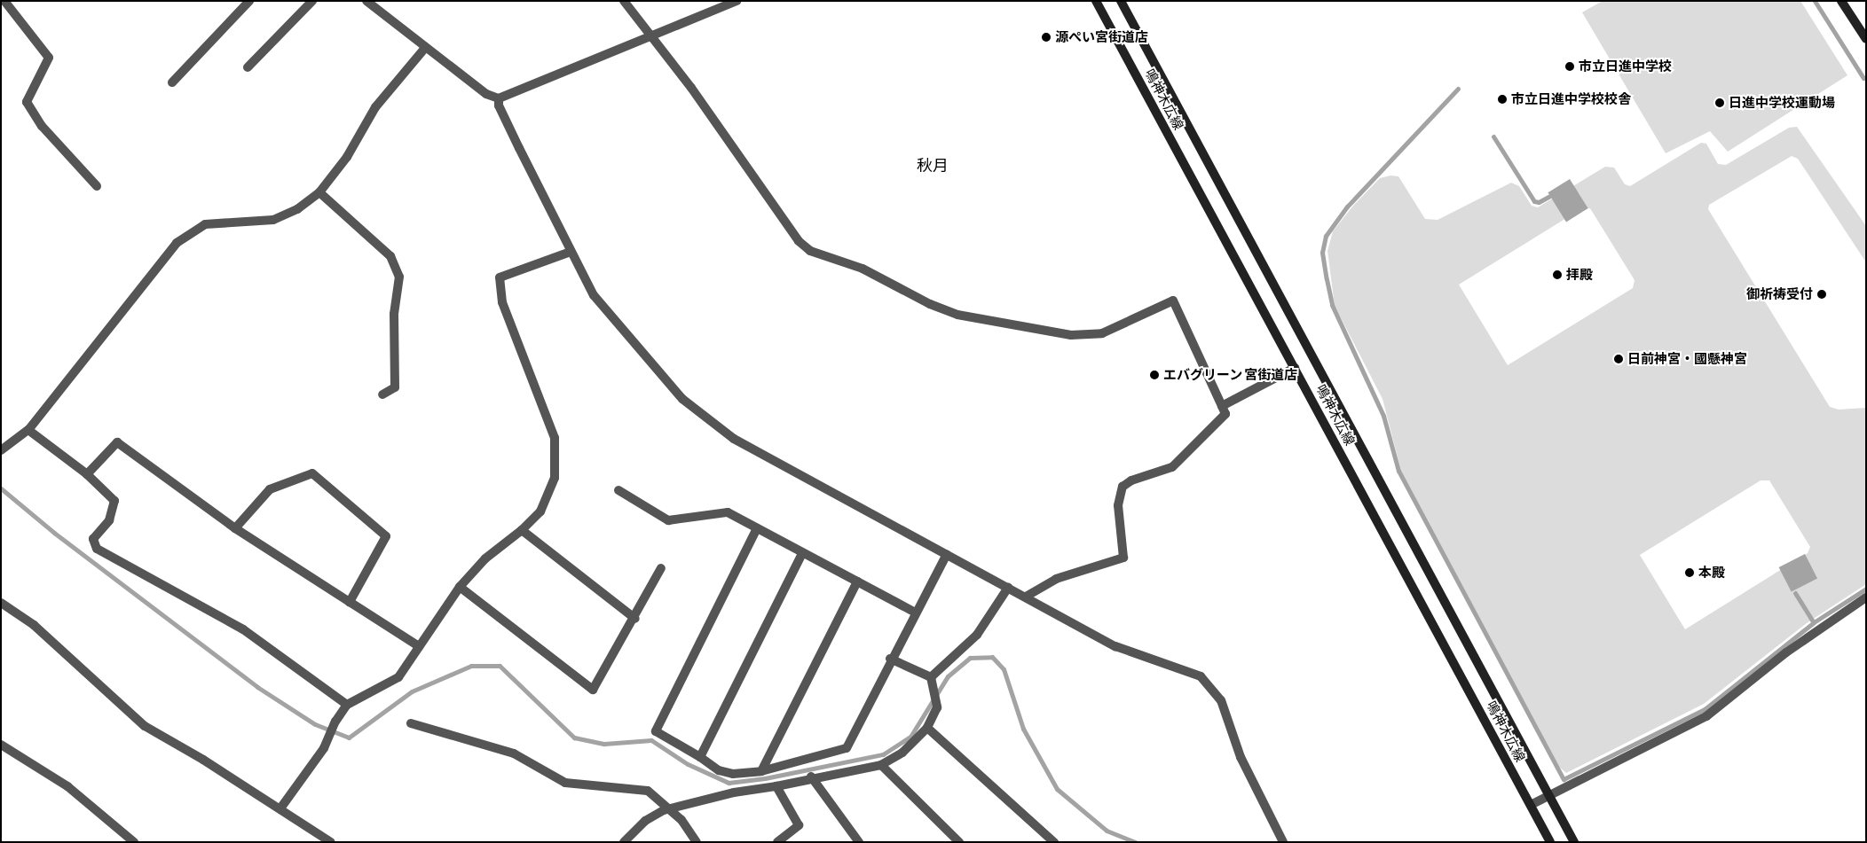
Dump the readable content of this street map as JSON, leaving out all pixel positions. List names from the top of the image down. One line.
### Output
{"streets":{"main road":["鳴神木広線"]},"districts":["秋月"],"places":["源ぺい宮街道店","市立日進中学校","市立日進中学校校舎","日進中学校運動場","拝殿","御祈祷受付","日前神宮・國懸神宮","エバグリーン 宮街道店","本殿"]}
